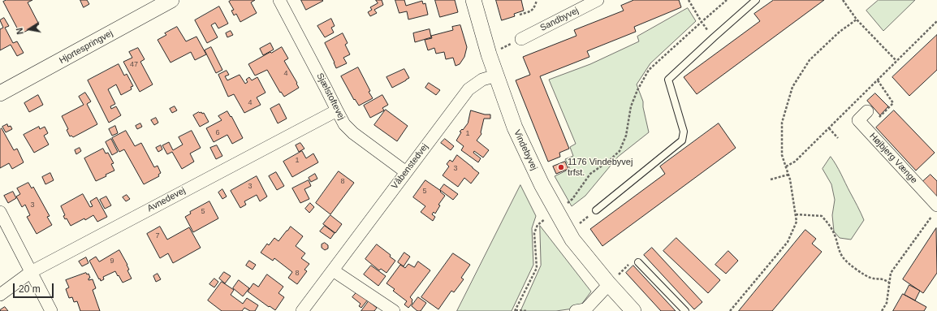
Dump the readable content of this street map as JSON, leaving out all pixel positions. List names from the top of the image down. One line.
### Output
{"streets":{"street":["Sandbyvej","Hjortespringvej","Sjælstoftevej","Vindebyvej","Højbjerg Vænge","Våbenstedvej","Avnedevej"]},"crossings":[["Sjælstoftevej","Våbenstedvej"],["Sjælstoftevej","Avnedevej"],["Vindebyvej","Våbenstedvej"]],"places":["1176 Vindebyvej trfst."],"house_numbers":["47","4","4","6","1","1","3","8","3","5","3","5","7","9","8"],"scale_bar":"20 m","north":"left"}
